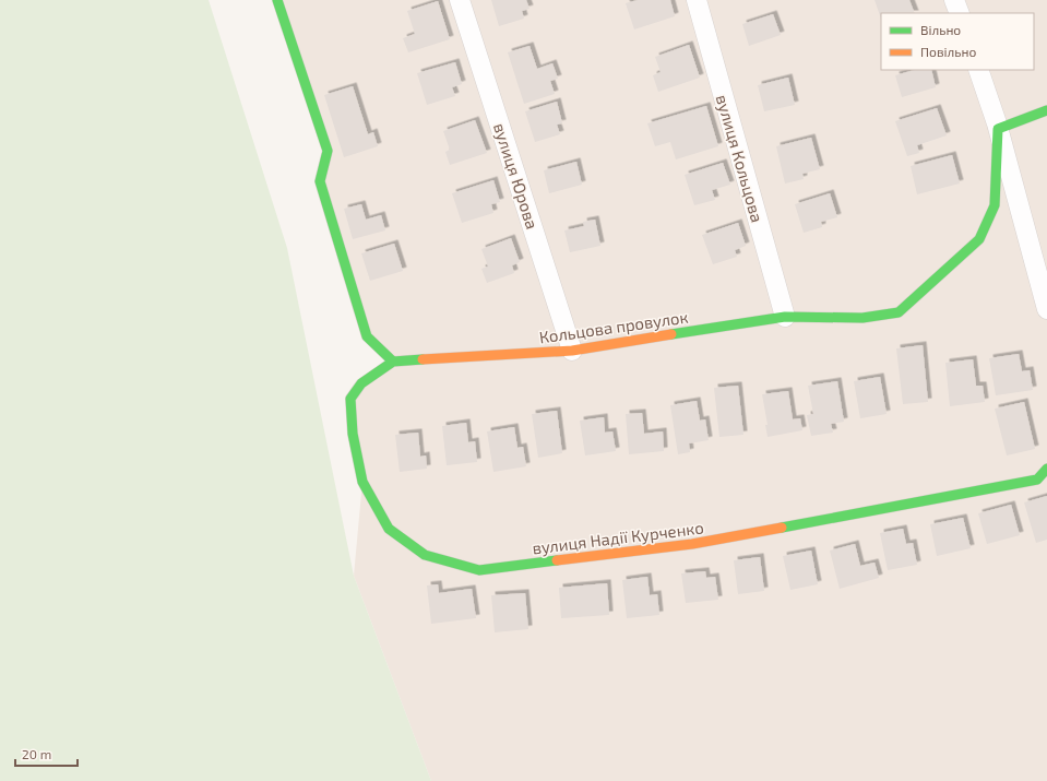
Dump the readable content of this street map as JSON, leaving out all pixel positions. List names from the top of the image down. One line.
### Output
{"streets":{"street":["вулиця Кольцова","вулиця Юрова","Кольцова провулок","вулиця Надії Курченко"]},"crossings":[["вулиця Кольцова","Кольцова провулок"],["вулиця Юрова","Кольцова провулок"],["Кольцова провулок","вулиця Надії Курченко"]],"legend":["Вільно","Повільно"],"scale_bar":"20 m"}
